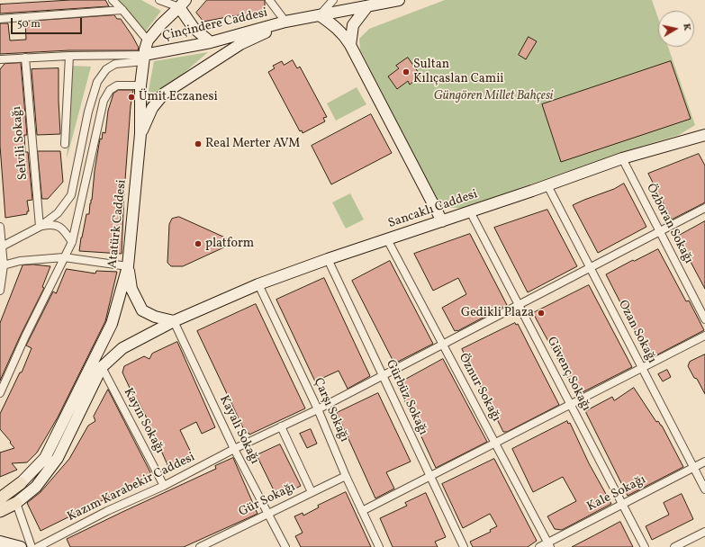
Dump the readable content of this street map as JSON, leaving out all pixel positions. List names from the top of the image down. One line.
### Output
{"streets":{"main road":["Çinçindere Caddesi","Sancaklı Caddesi","Atatürk Caddesi"],"street":["Selvili Sokağı","Özboran Sokağı","Ozan Sokağı","Güvenç Sokağı","Öznur Sokağı","Gürbüz Sokağı","Çarşı Sokağı","Kayın Sokağı","Kayalı Sokağı","Kazım Karabekir Caddesi","Kale Sokağı","Gür Sokağı"]},"crossings":[["Çinçindere Caddesi","Atatürk Caddesi"],["Sancaklı Caddesi","Özboran Sokağı"],["Sancaklı Caddesi","Ozan Sokağı"],["Sancaklı Caddesi","Güvenç Sokağı"],["Sancaklı Caddesi","Öznur Sokağı"],["Sancaklı Caddesi","Gürbüz Sokağı"],["Sancaklı Caddesi","Çarşı Sokağı"],["Sancaklı Caddesi","Kayın Sokağı"],["Sancaklı Caddesi","Kayalı Sokağı"],["Özboran Sokağı","Kazım Karabekir Caddesi"],["Ozan Sokağı","Kazım Karabekir Caddesi"],["Ozan Sokağı","Kale Sokağı"],["Güvenç Sokağı","Kazım Karabekir Caddesi"],["Güvenç Sokağı","Kale Sokağı"],["Öznur Sokağı","Kazım Karabekir Caddesi"],["Öznur Sokağı","Kale Sokağı"],["Gürbüz Sokağı","Kazım Karabekir Caddesi"],["Çarşı Sokağı","Kazım Karabekir Caddesi"],["Çarşı Sokağı","Gür Sokağı"],["Kayın Sokağı","Kazım Karabekir Caddesi"],["Kayalı Sokağı","Kazım Karabekir Caddesi"],["Kayalı Sokağı","Gür Sokağı"]],"parks":["Güngören Millet Bahçesi"],"places":["Sultan Kılıçaslan Camii","Ümit Eczanesi","Real Merter AVM","platform","Gedikli Plaza"],"scale_bar":"50 m","north":"right"}
